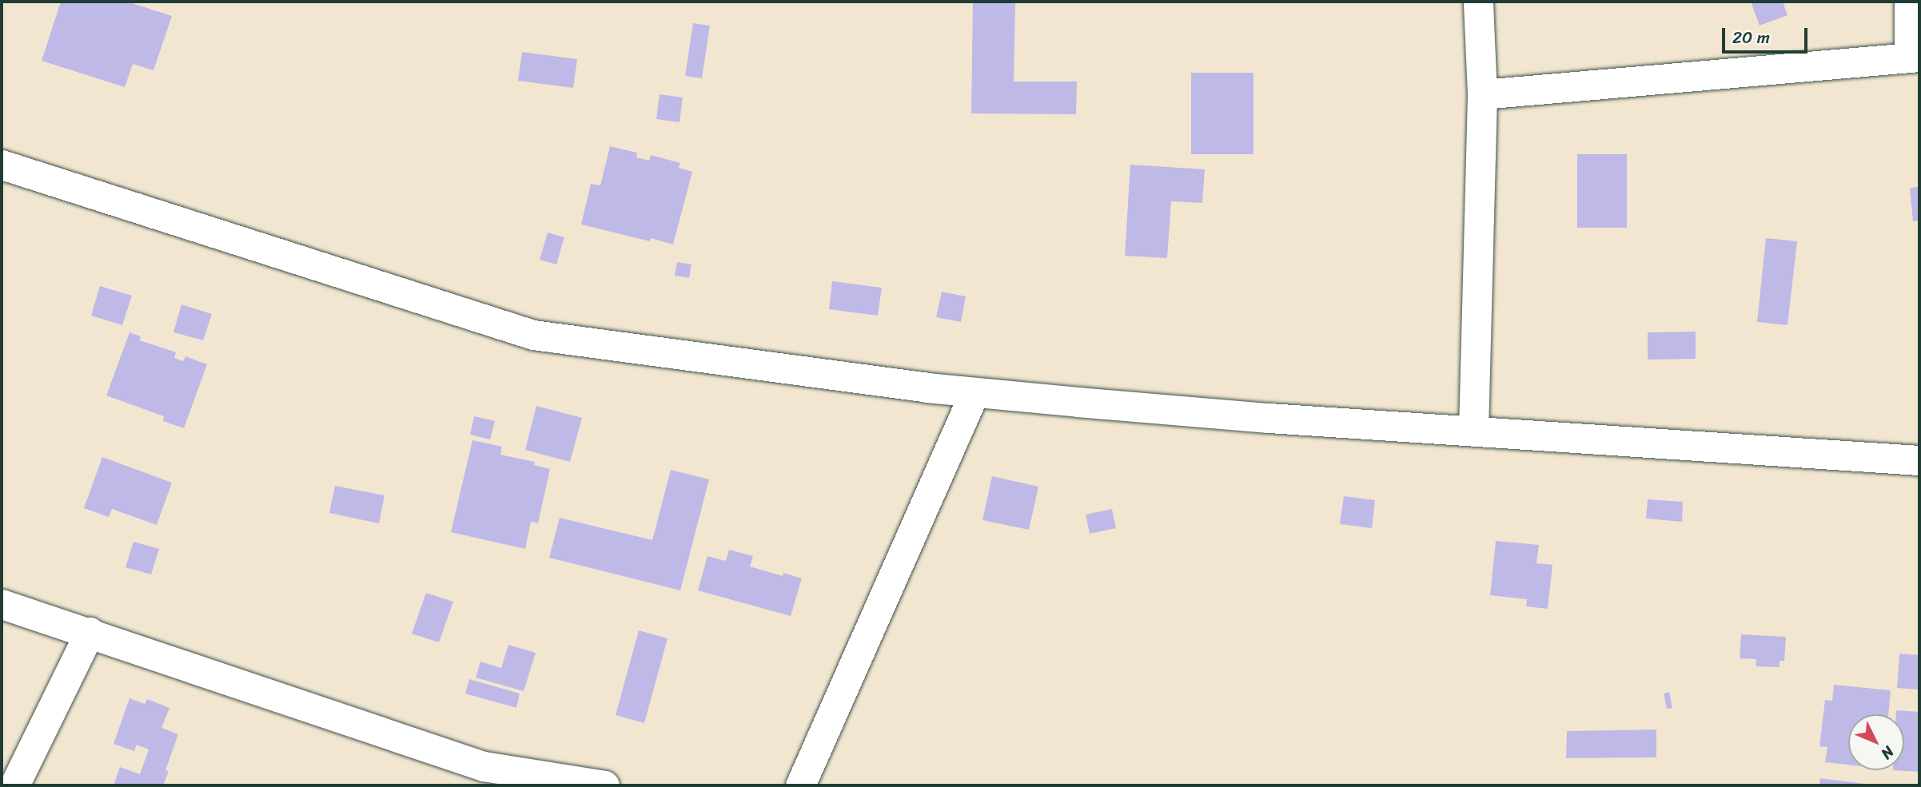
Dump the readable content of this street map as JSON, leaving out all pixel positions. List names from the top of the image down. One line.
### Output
{"scale_bar":"20 m","north":"bottom right"}
